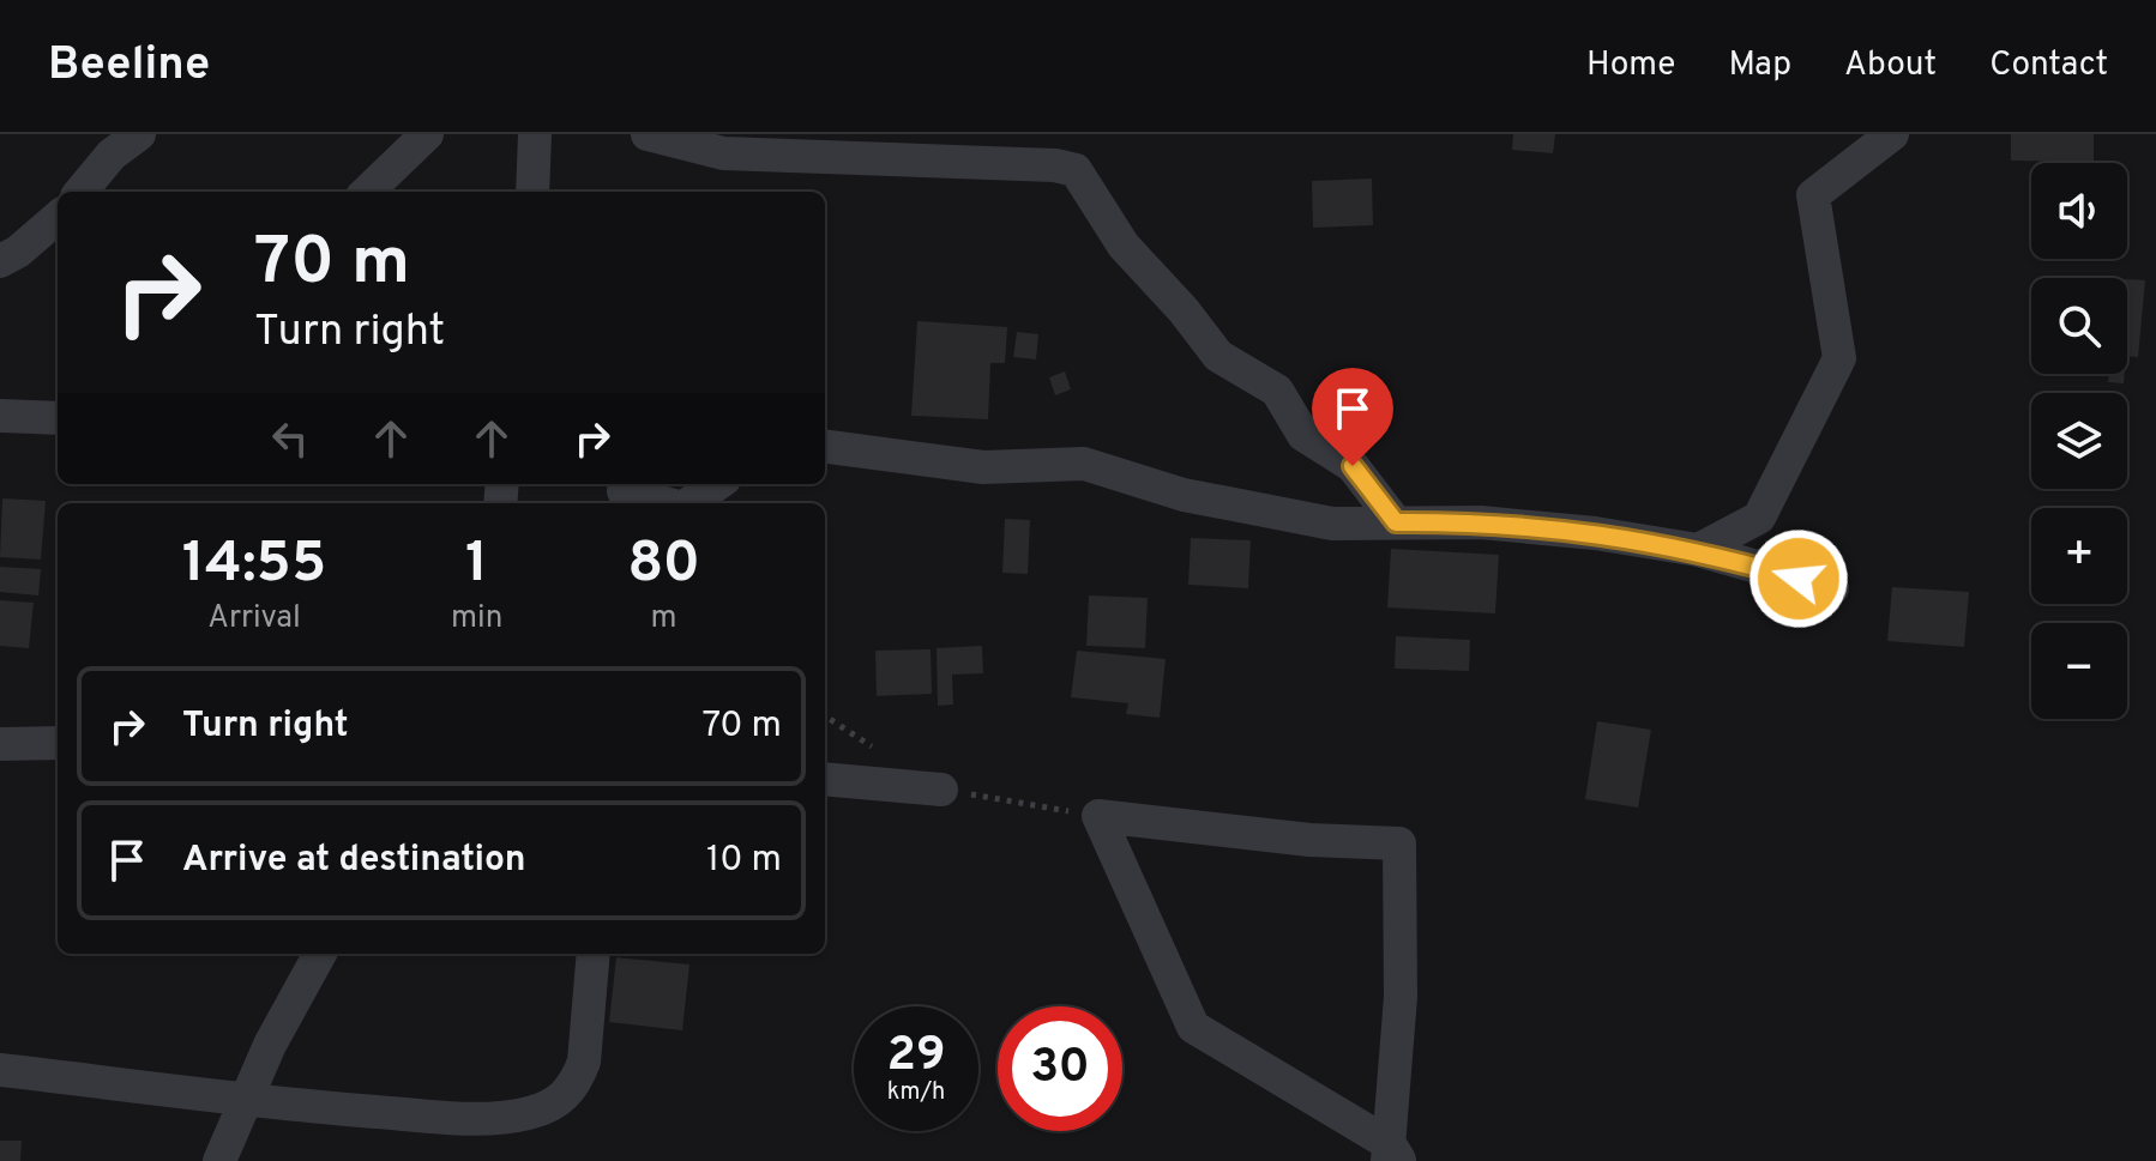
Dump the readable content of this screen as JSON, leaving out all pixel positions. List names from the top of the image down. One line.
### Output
{"page":{"header":"Beeline","nav":["Home","Map","About","Contact"],"map_buttons":["+","−"],"turn":["70 m","Turn right"],"eta":["14:55","Arrival","1","min","80","m"],"list":[{"name":"Turn right","value":"70 m"},{"name":"Arrive at destination","value":"10 m"}],"speed":"29 km/h","limit":"30"}}
